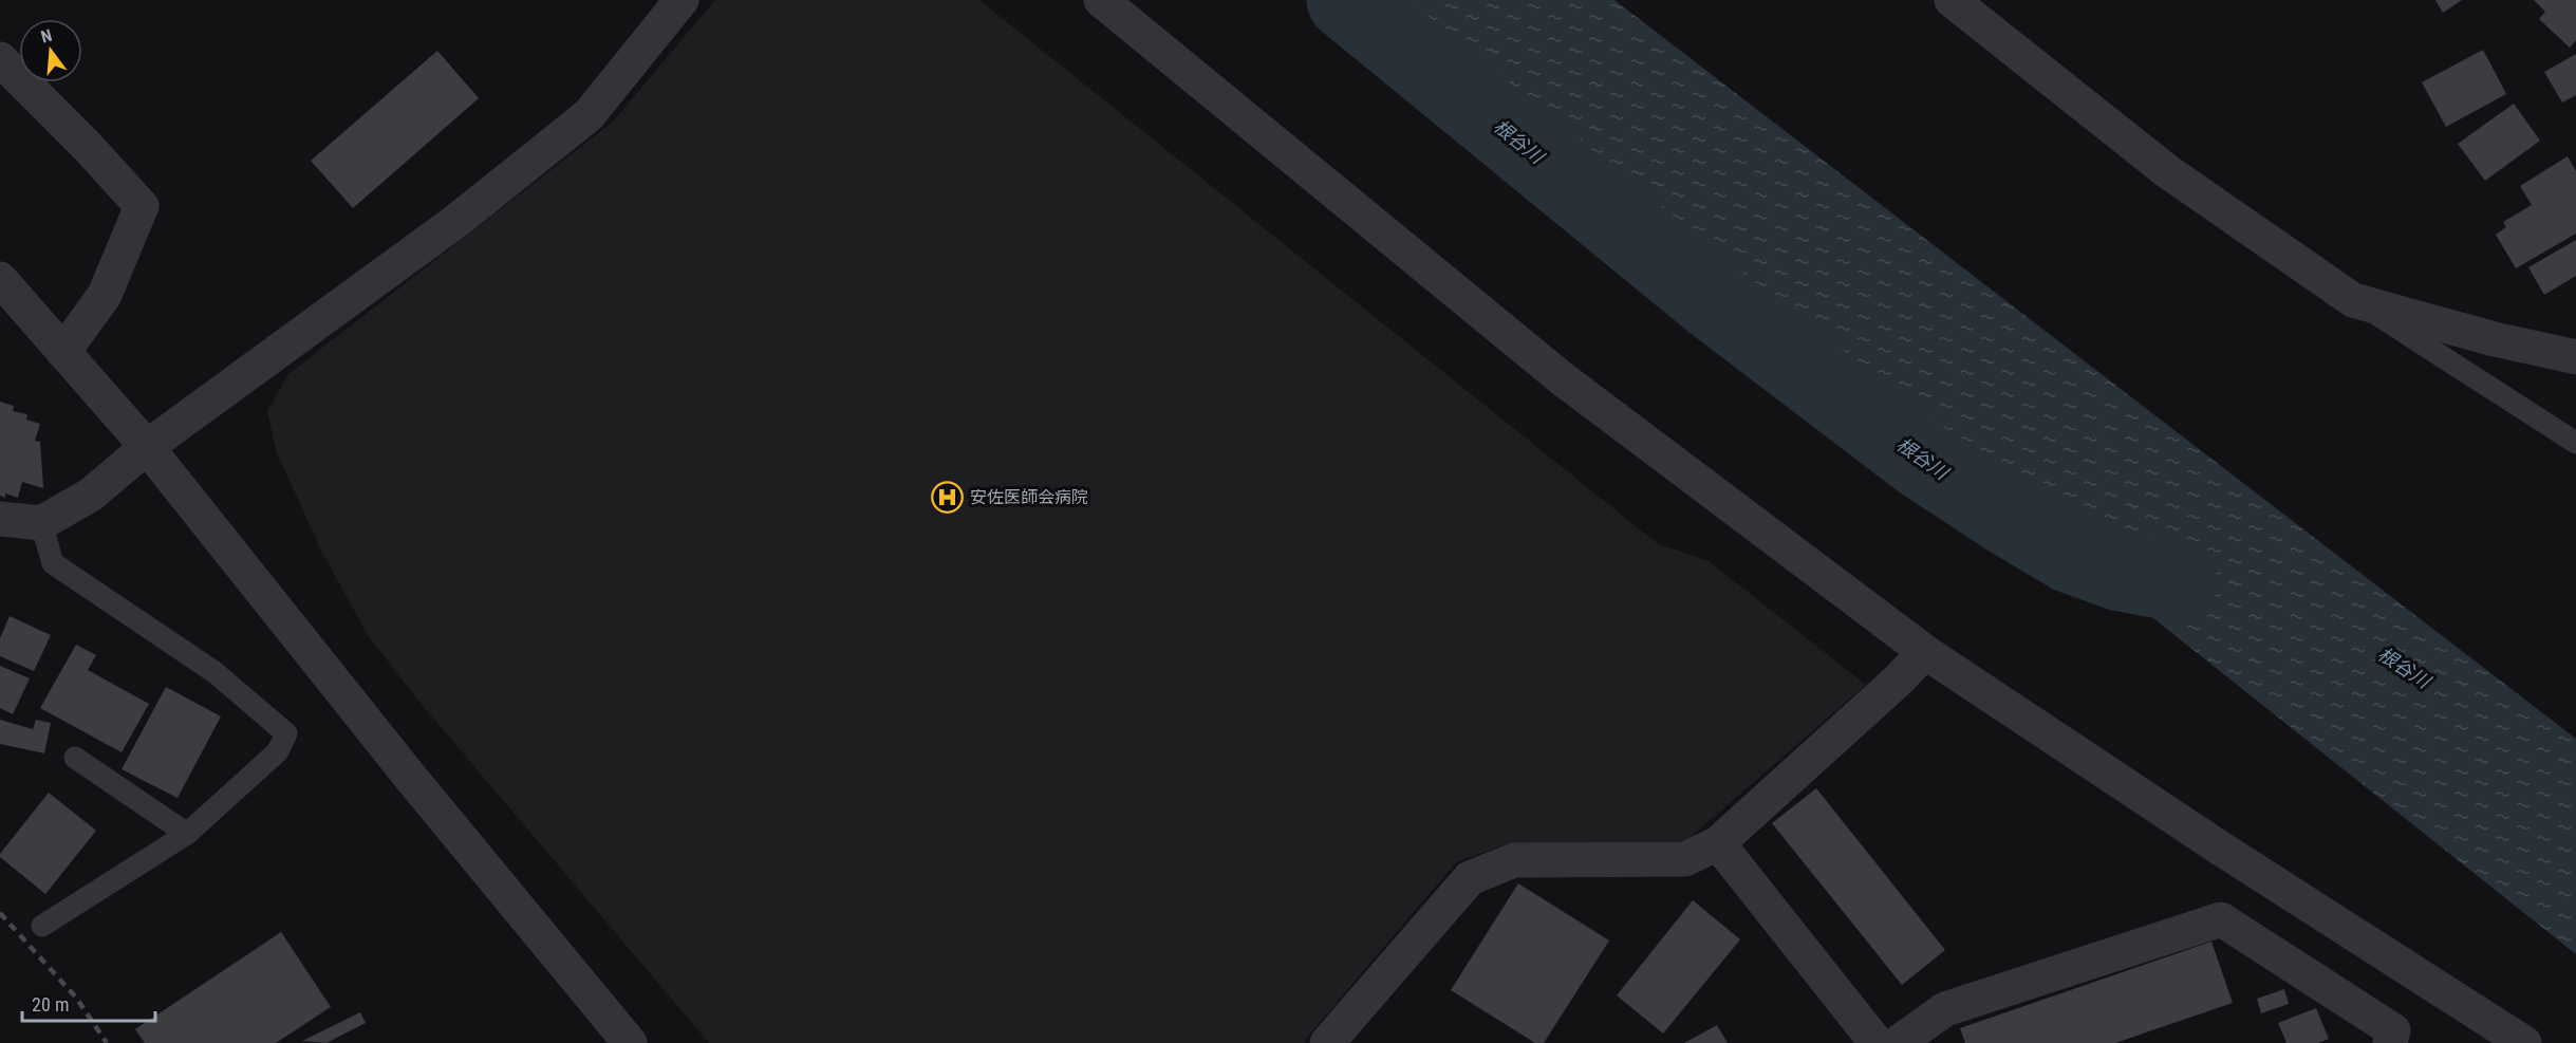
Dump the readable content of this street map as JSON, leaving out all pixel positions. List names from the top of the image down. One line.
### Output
{"water":["根谷川"],"places":{"hospital":["安佐医師会病院"]},"scale_bar":"20 m","north":"top"}
